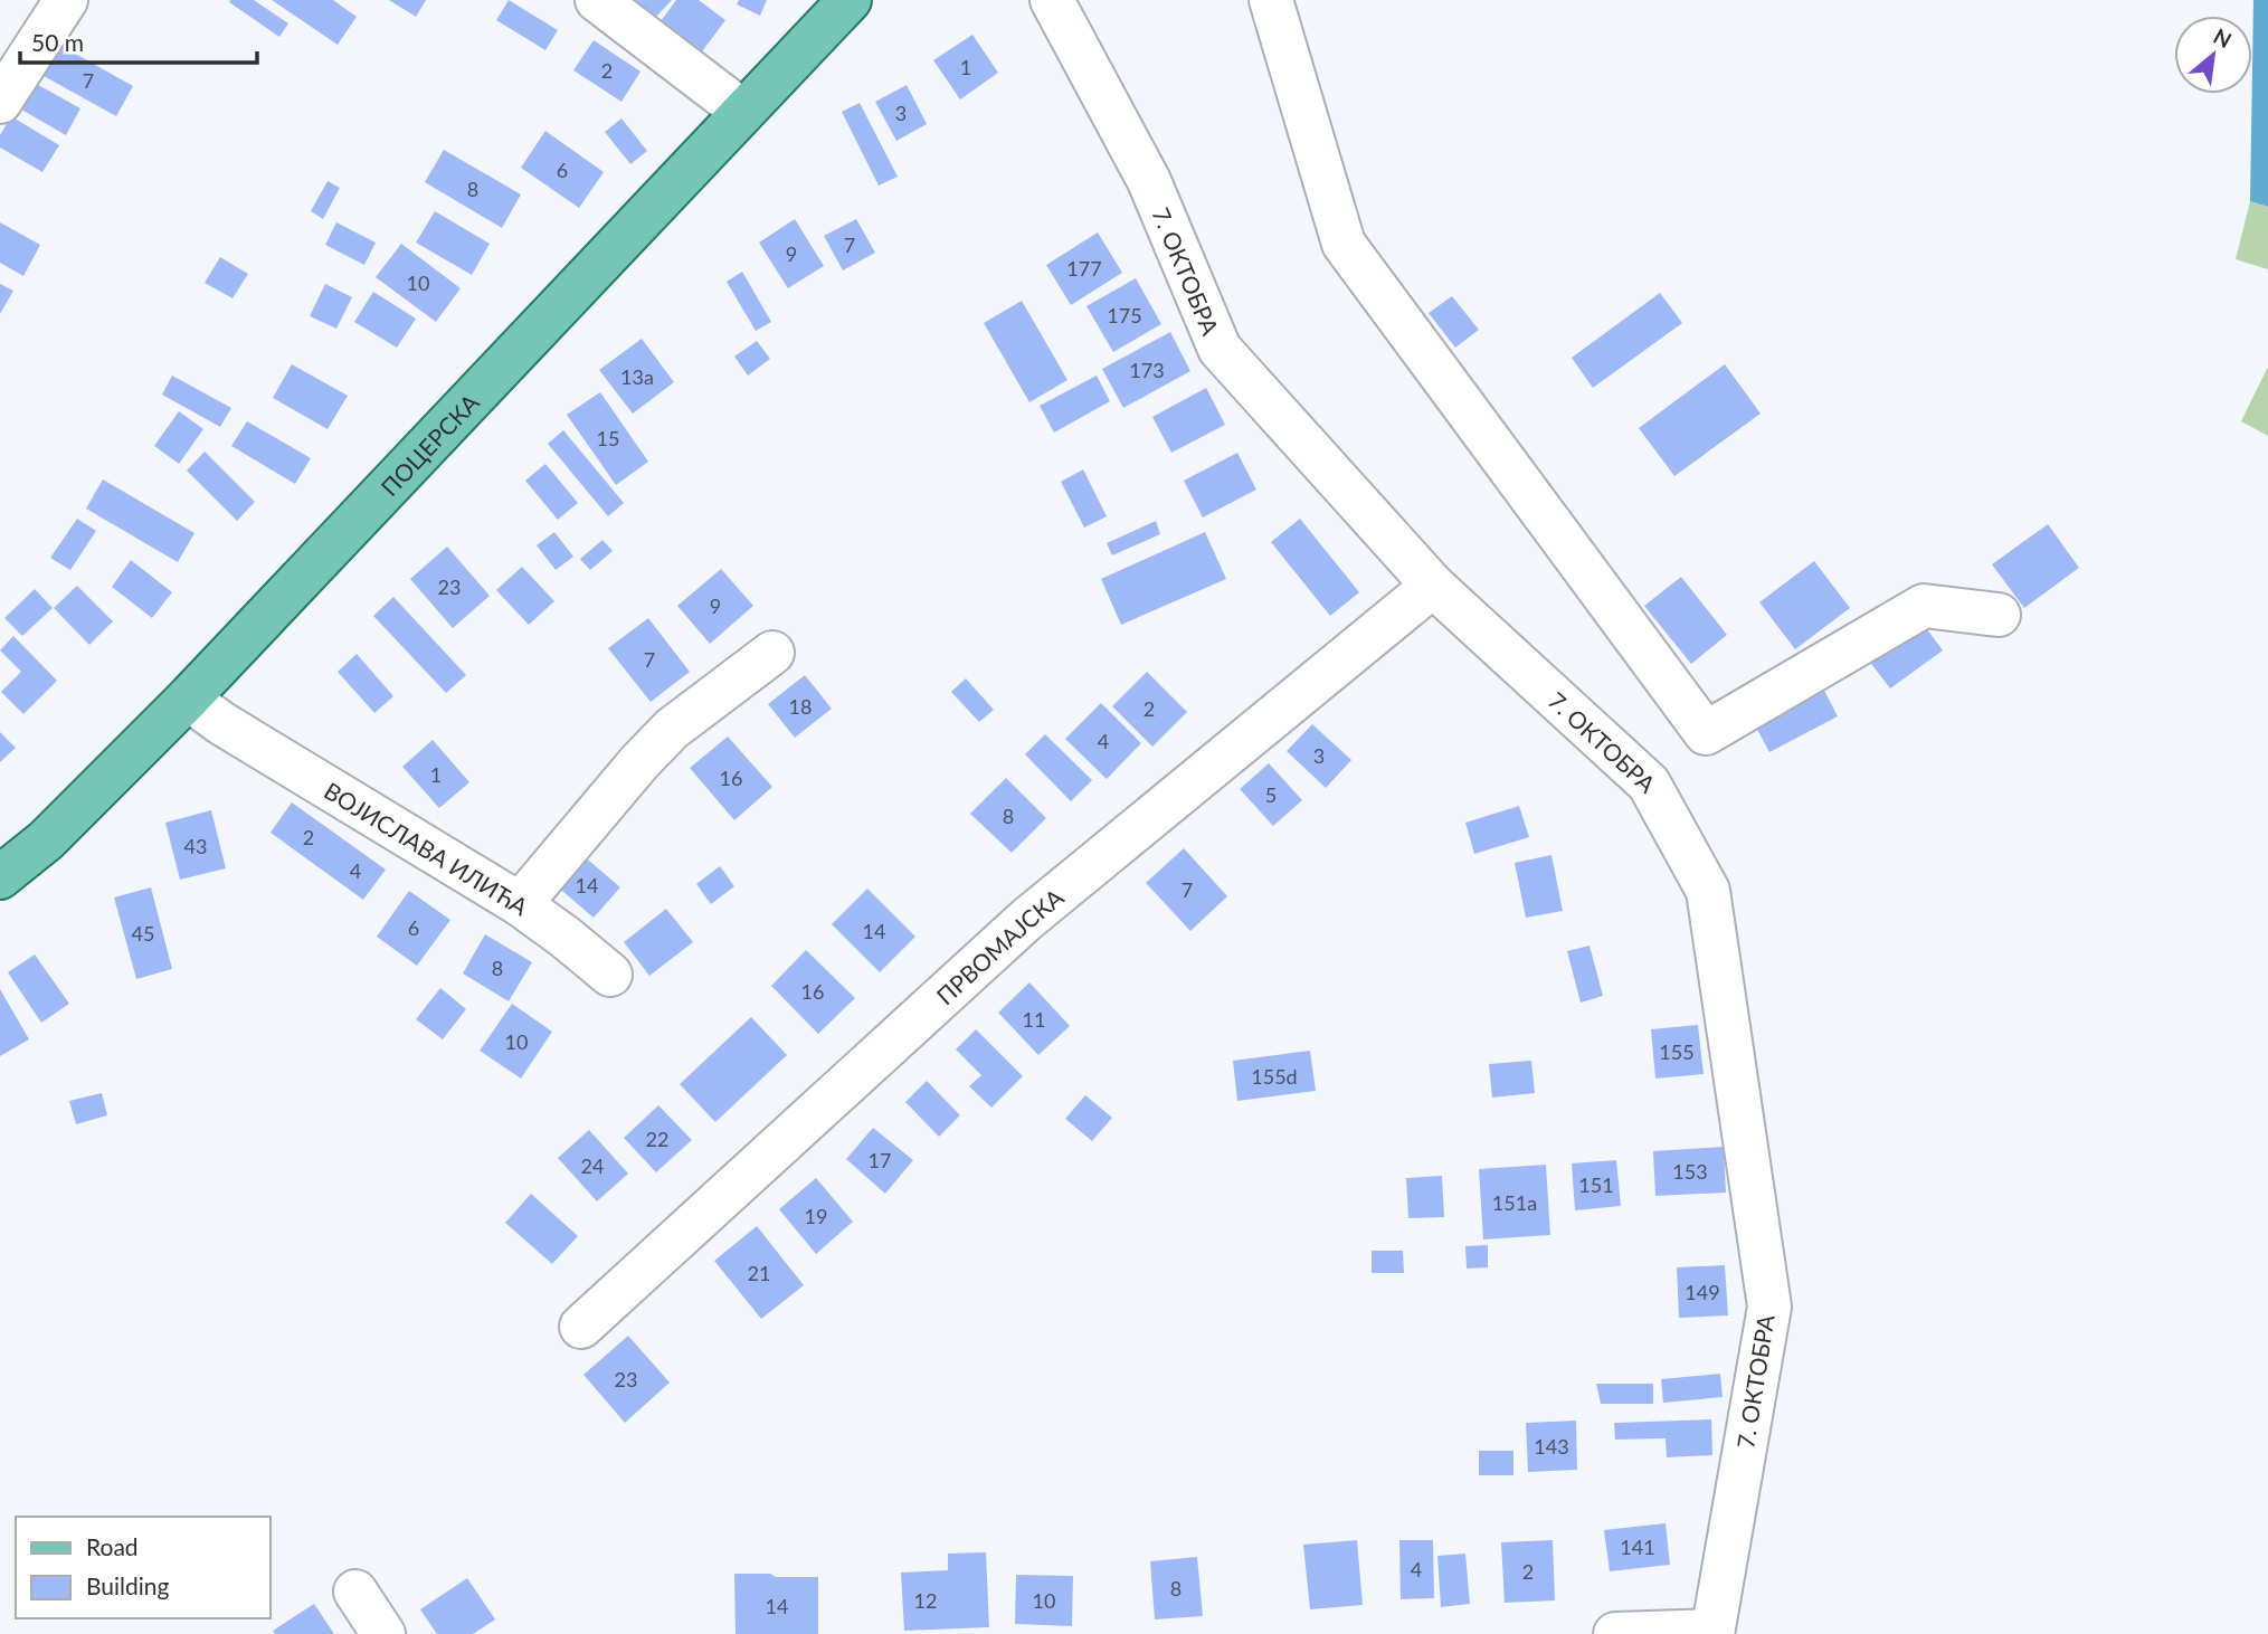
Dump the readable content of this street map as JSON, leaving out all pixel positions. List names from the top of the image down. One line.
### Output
{"streets":{"main road":["ПОЦЕРСКА"],"street":["7. ОКТОБРА","ВОЈИСЛАВА ИЛИЋА","ПРВОМАЈСКА"]},"crossings":[["7. ОКТОБРА","ПРВОМАЈСКА"],["ПОЦЕРСКА","ВОЈИСЛАВА ИЛИЋА"]],"house_numbers":["1","2","7","3","6","8","7","9","177","10","175","173","13a","15","23","9","7","18","2","4","3","1","16","5","8","2","43","4","14","7","6","14","45","8","16","11","10","155","155d","22","17","24","153","151","151a","19","21","149","23","143","141","4","2","8","12","10","14"],"legend":["Road","Building"],"scale_bar":"50 m","north":"top right"}
